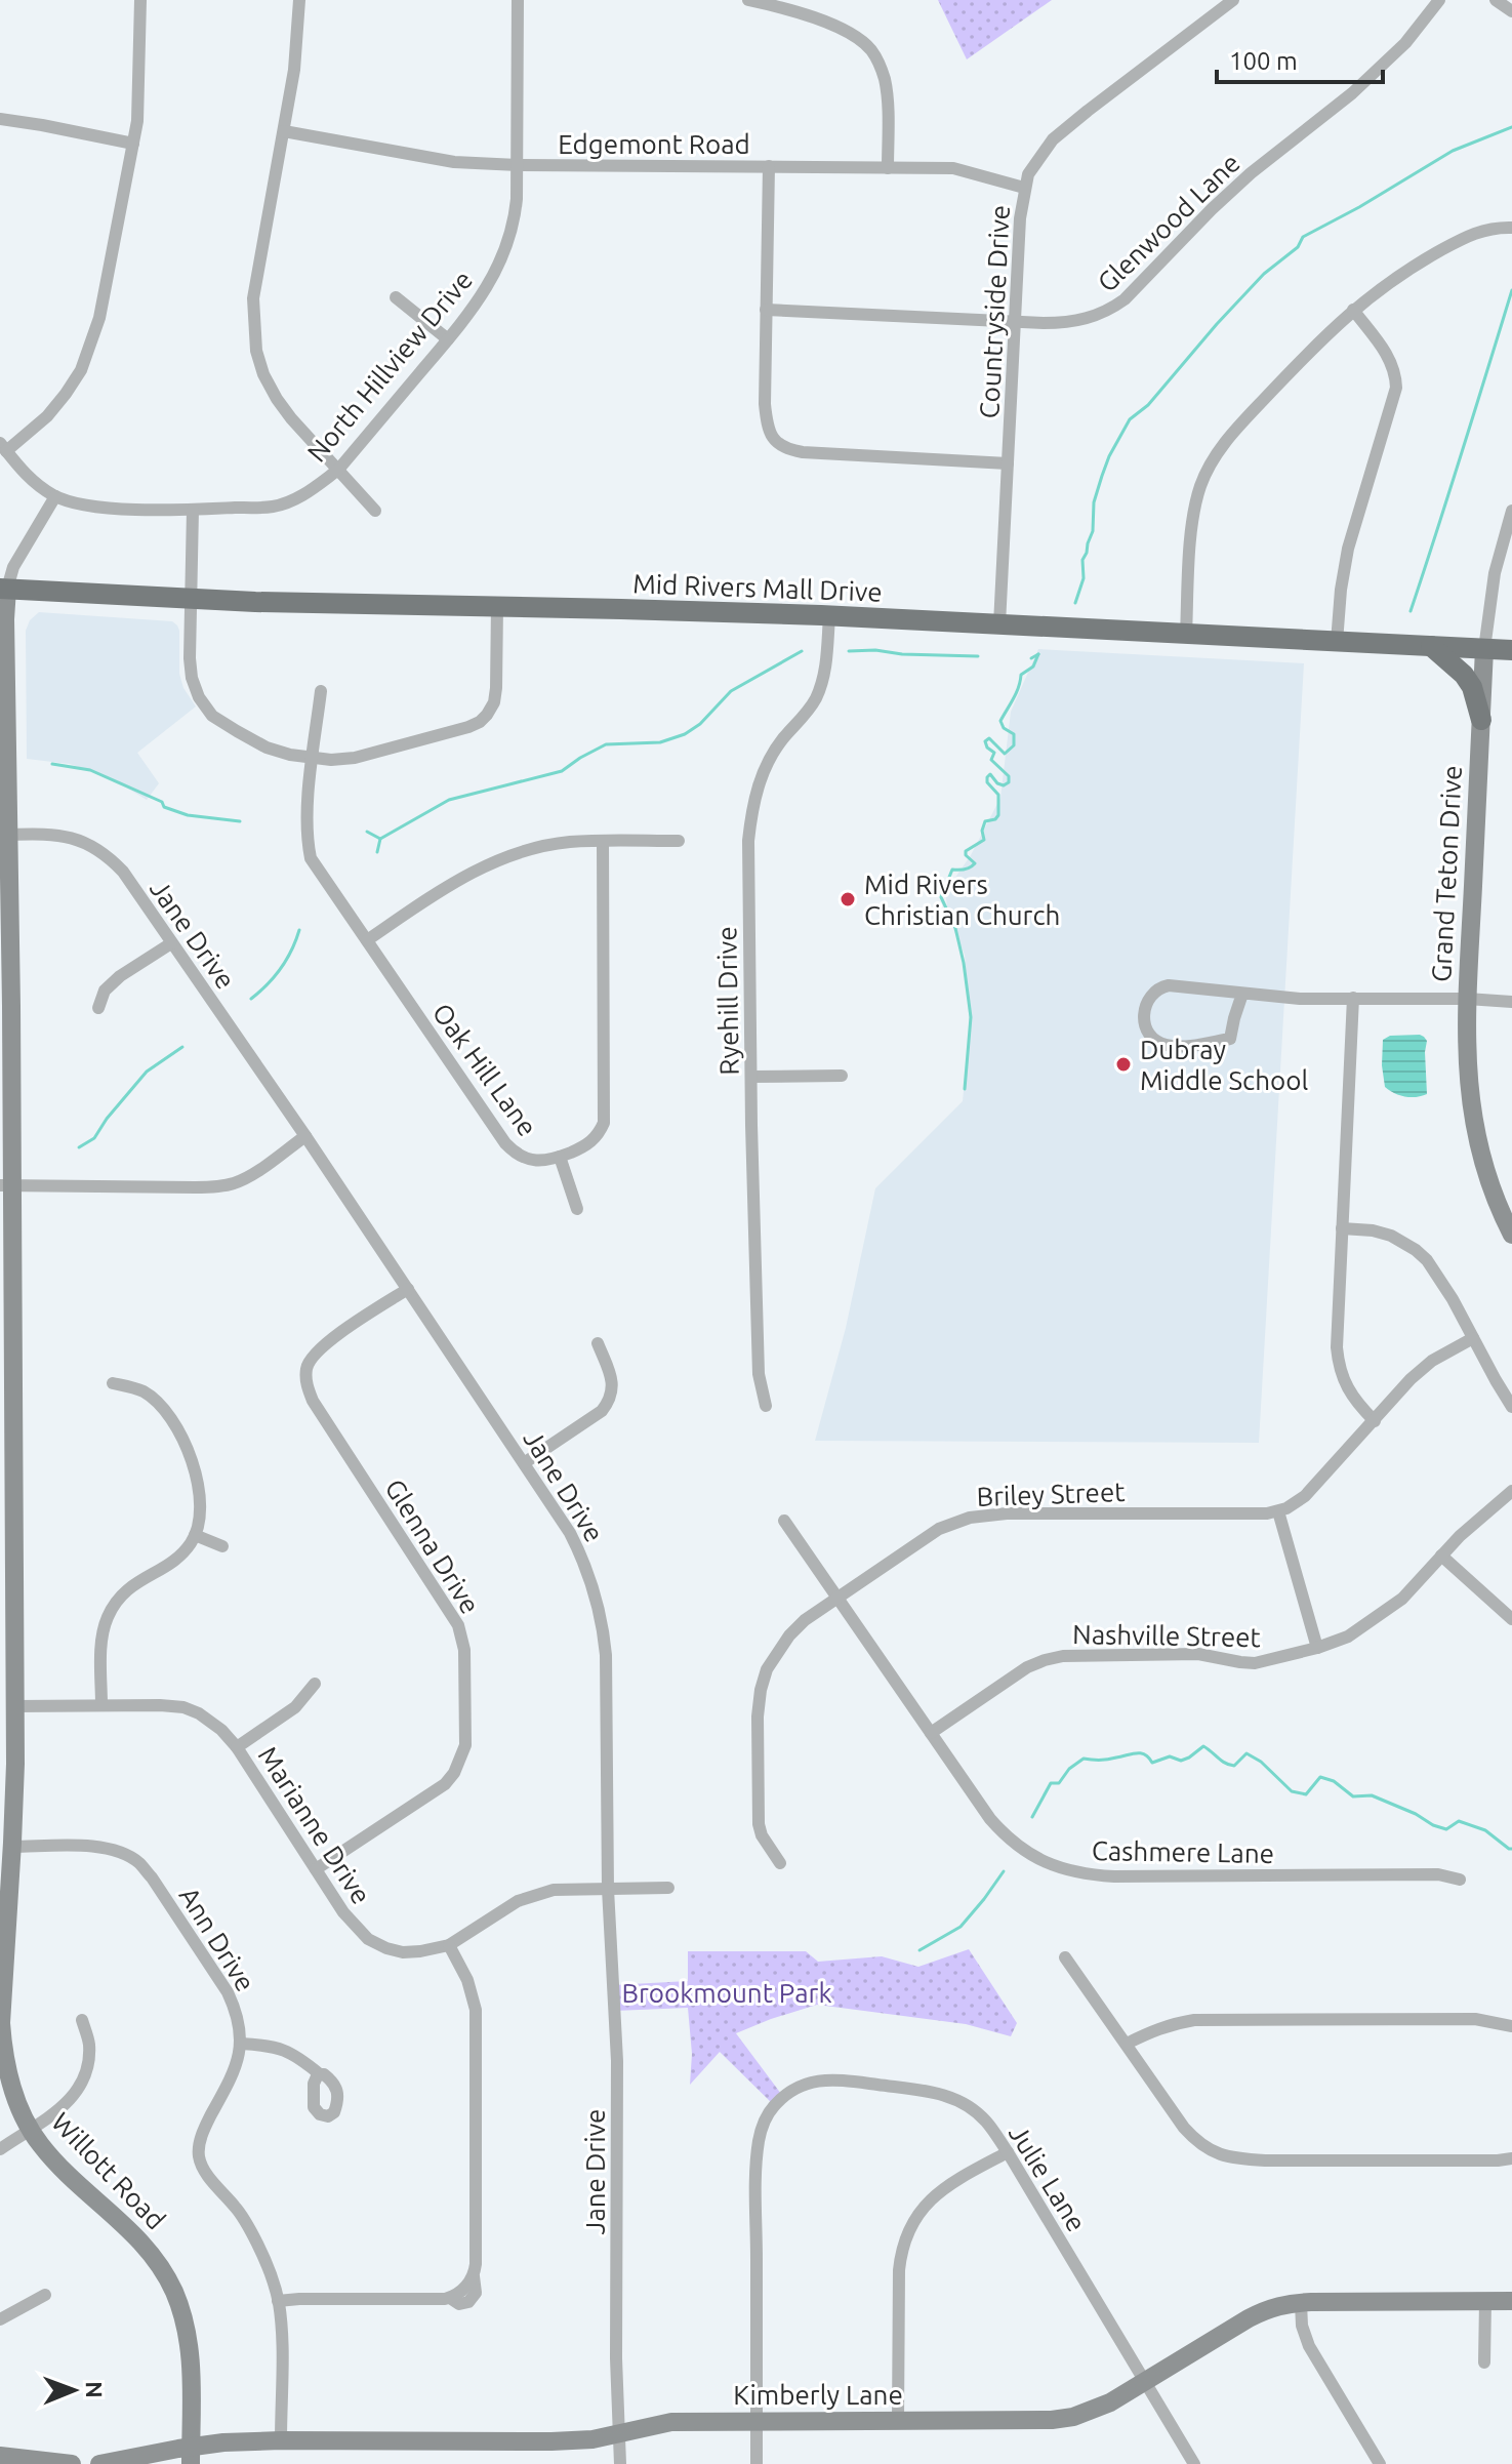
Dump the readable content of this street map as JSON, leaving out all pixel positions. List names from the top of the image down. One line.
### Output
{"streets":{"main road":["Mid Rivers Mall Drive"],"street":["Edgemont Road","Glenwood Lane","Countryside Drive","North Hillview Drive","Grand Teton Drive","Jane Drive","Ryehill Drive","Oak Hill Lane","Briley Street","Glenna Drive","Nashville Street","Marianne Drive","Cashmere Lane","Ann Drive","Willott Road","Julie Lane","Kimberly Lane"]},"crossings":[["Edgemont Road","Countryside Drive"],["Edgemont Road","North Hillview Drive"],["Glenwood Lane","Countryside Drive"],["Countryside Drive","Mid Rivers Mall Drive"],["North Hillview Drive","Willott Road"],["Mid Rivers Mall Drive","Grand Teton Drive"],["Mid Rivers Mall Drive","Ryehill Drive"],["Mid Rivers Mall Drive","Willott Road"],["Jane Drive","Glenna Drive"],["Jane Drive","Marianne Drive"],["Jane Drive","Willott Road"],["Jane Drive","Kimberly Lane"],["Briley Street","Cashmere Lane"],["Glenna Drive","Marianne Drive"],["Nashville Street","Cashmere Lane"],["Marianne Drive","Willott Road"],["Ann Drive","Willott Road"],["Ann Drive","Kimberly Lane"],["Willott Road","Kimberly Lane"],["Julie Lane","Kimberly Lane"]],"parks":["Brookmount Park"],"places":["Mid Rivers Christian Church","Dubray Middle School"],"scale_bar":"100 m","north":"right"}
